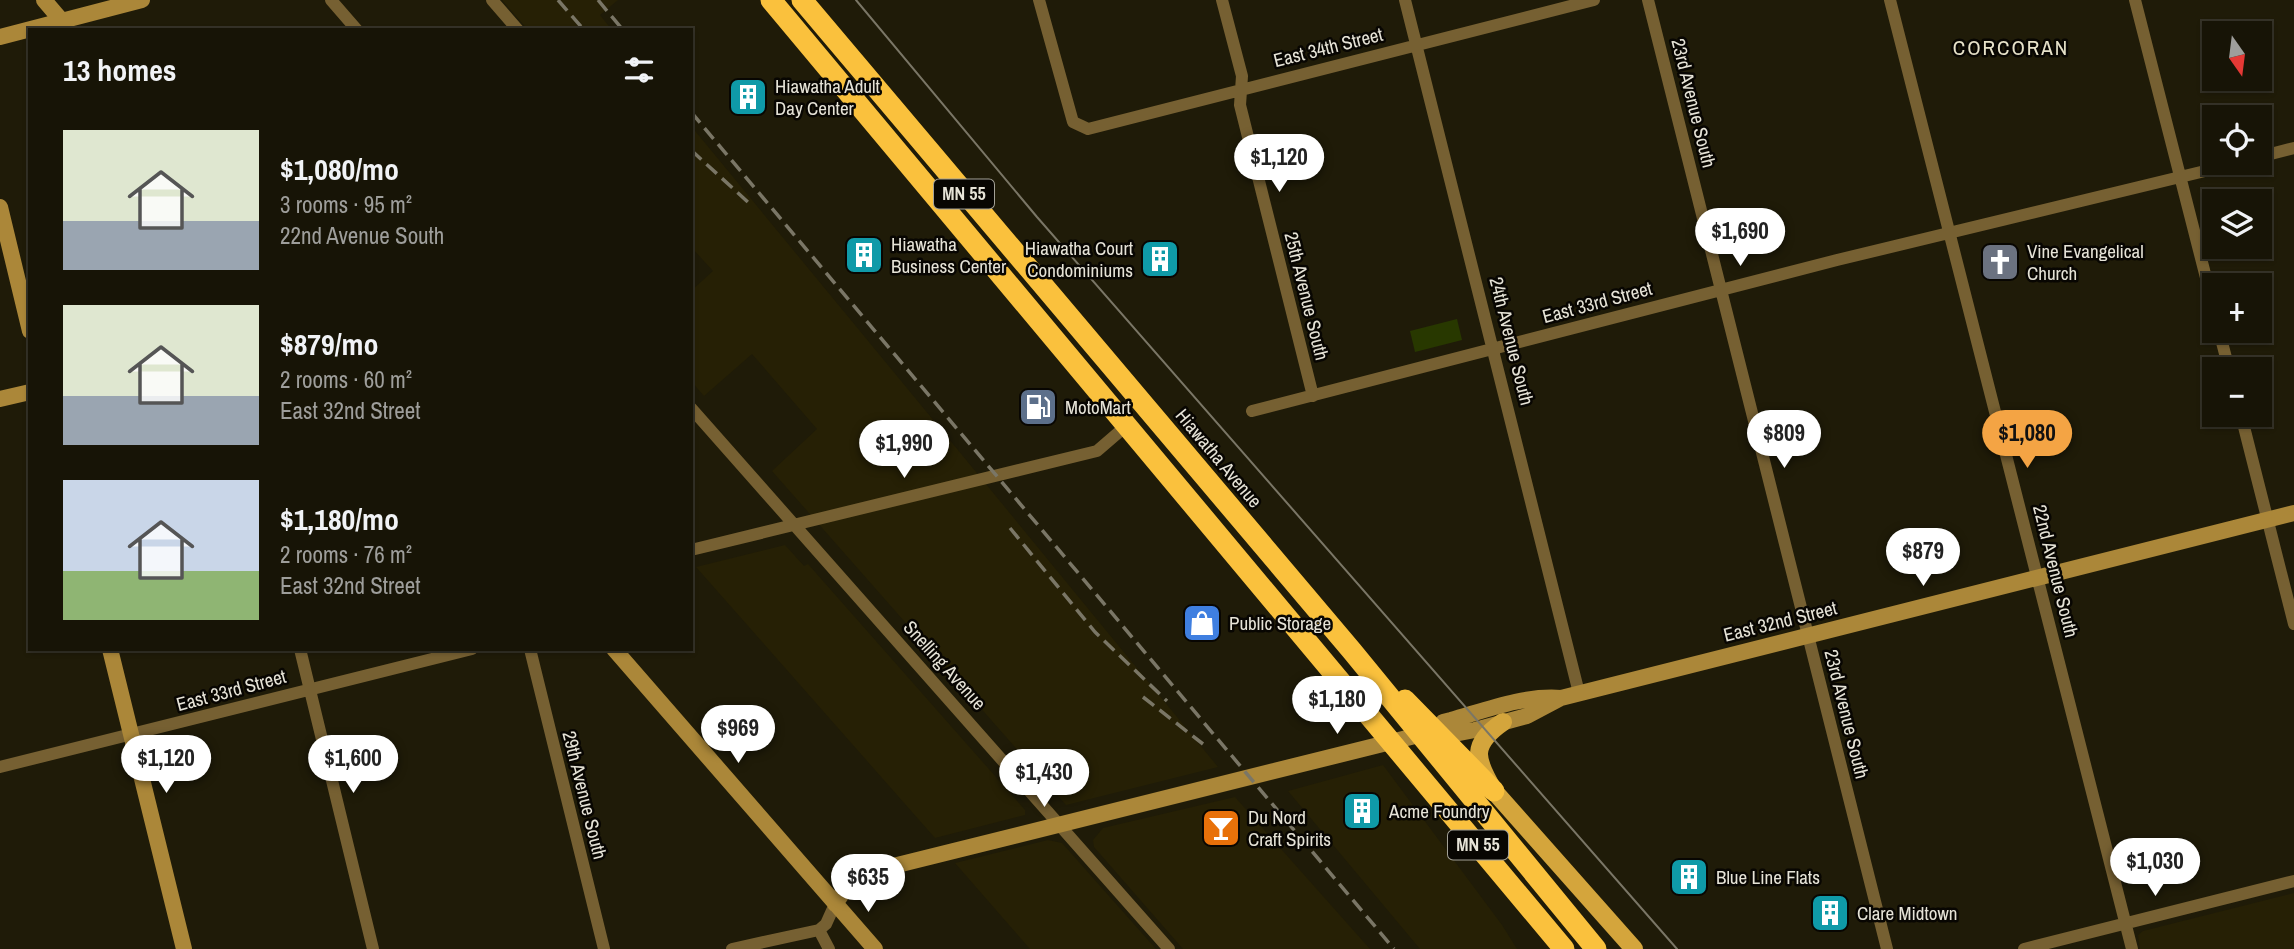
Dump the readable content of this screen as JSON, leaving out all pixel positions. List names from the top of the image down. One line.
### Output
{"streets":{"highway":["MN 55","Hiawatha Avenue"],"street":["East 34th Street","23rd Avenue South","25th Avenue South","East 33rd Street","24th Avenue South","22nd Avenue South","East 32nd Street","Snelling Avenue","29th Avenue South"]},"crossings":[["East 34th Street","25th Avenue South"],["East 34th Street","24th Avenue South"],["23rd Avenue South","East 33rd Street"],["23rd Avenue South","East 32nd Street"],["MN 55","Hiawatha Avenue"],["MN 55","East 32nd Street"],["25th Avenue South","East 33rd Street"],["East 33rd Street","24th Avenue South"],["East 33rd Street","22nd Avenue South"],["24th Avenue South","East 32nd Street"],["Hiawatha Avenue","East 32nd Street"],["22nd Avenue South","East 32nd Street"],["East 32nd Street","Snelling Avenue"]],"districts":["CORCORAN"],"places":{"building":["Hiawatha Adult Day Center","Hiawatha Business Center","Hiawatha Court Condominiums","Acme Foundry","Blue Line Flats","Clare Midtown"],"church":["Vine Evangelical Church"],"fuel station":["MotoMart"],"shop":["Public Storage"],"bar":["Du Nord Craft Spirits"]},"north":"bottom","page":{"map_buttons":["+","−"],"heading":"13 homes","list":[{"name":"$1,080/mo","note":"3 rooms · 95 m² · 22nd Avenue South"},{"name":"$879/mo","note":"2 rooms · 60 m² · East 32nd Street"},{"name":"$1,180/mo","note":"2 rooms · 76 m² · East 32nd Street"}],"price":["$1,120","$1,690","$809","$1,080","$1,990","$879","$1,180","$969","$1,120","$1,600","$1,430","$1,030","$635"]}}
